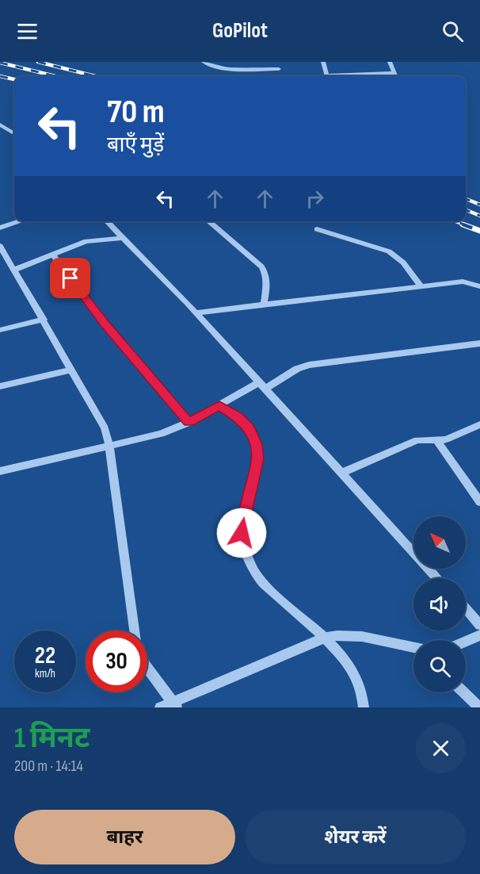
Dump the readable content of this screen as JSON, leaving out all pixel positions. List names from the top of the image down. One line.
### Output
{"north":"top left","page":{"header":"GoPilot","turn":["70 m","बाएँ मुड़ें"],"speed":"22 km/h","limit":"30","heading":["1 मिनट","200 m · 14:14"],"buttons":["बाहर","शेयर करें"]}}
